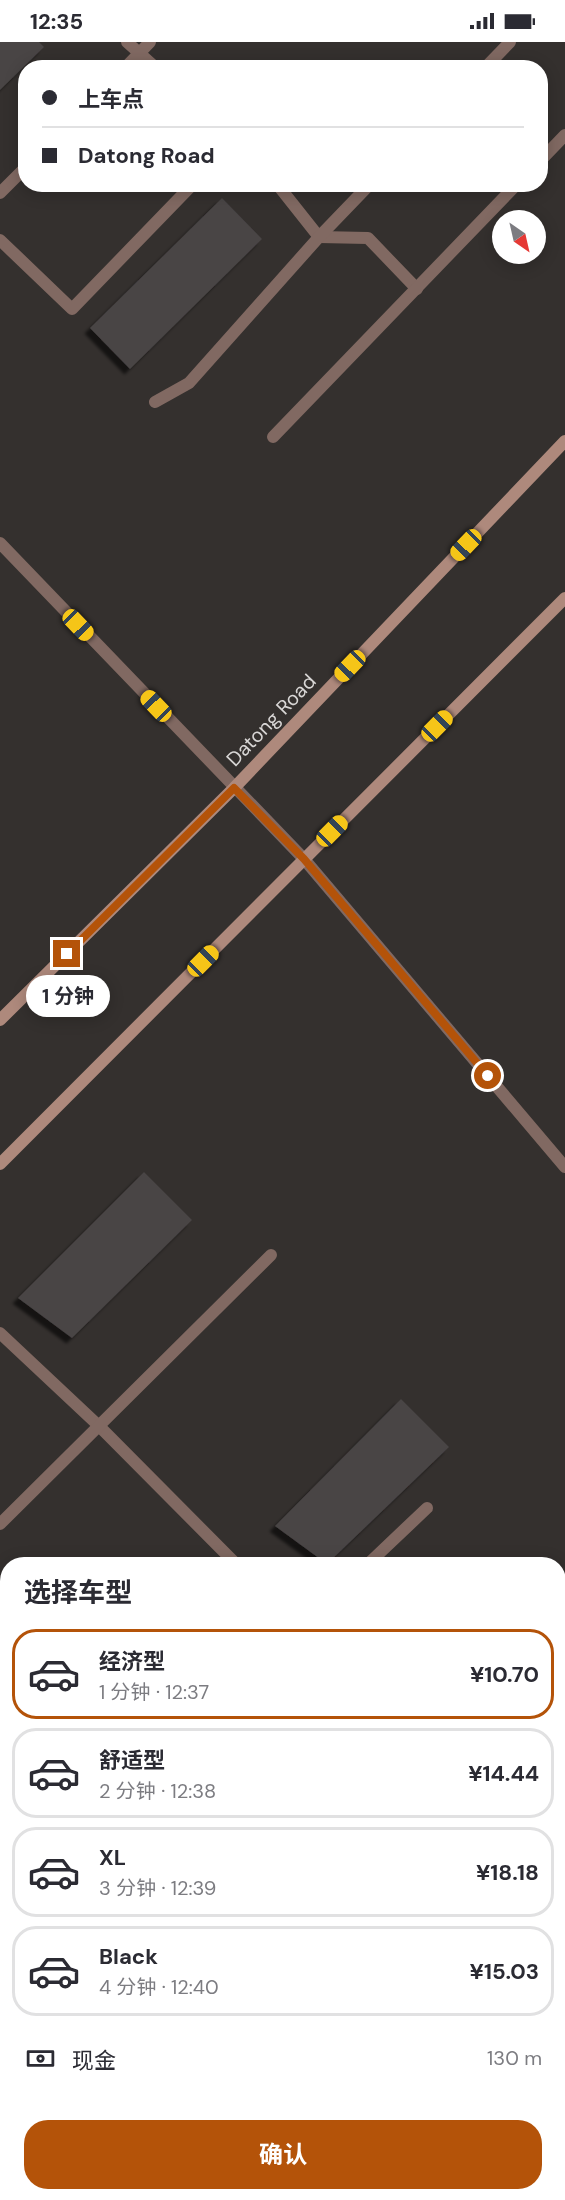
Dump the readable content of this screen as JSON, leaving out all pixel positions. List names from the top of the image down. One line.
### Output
{"streets":{"street":["Datong Road"]},"north":"bottom right","page":{"status":"12:35","banner":["上车点","Datong Road"],"bubble":"1 分钟","heading":"选择车型","list":[{"name":"经济型","note":"1 分钟 · 12:37","value":"¥10.70"},{"name":"舒适型","note":"2 分钟 · 12:38","value":"¥14.44"},{"name":"XL","note":"3 分钟 · 12:39","value":"¥18.18"},{"name":"Black","note":"4 分钟 · 12:40","value":"¥15.03"}],"pay":["现金","130 m"],"buttons":"确认"}}
